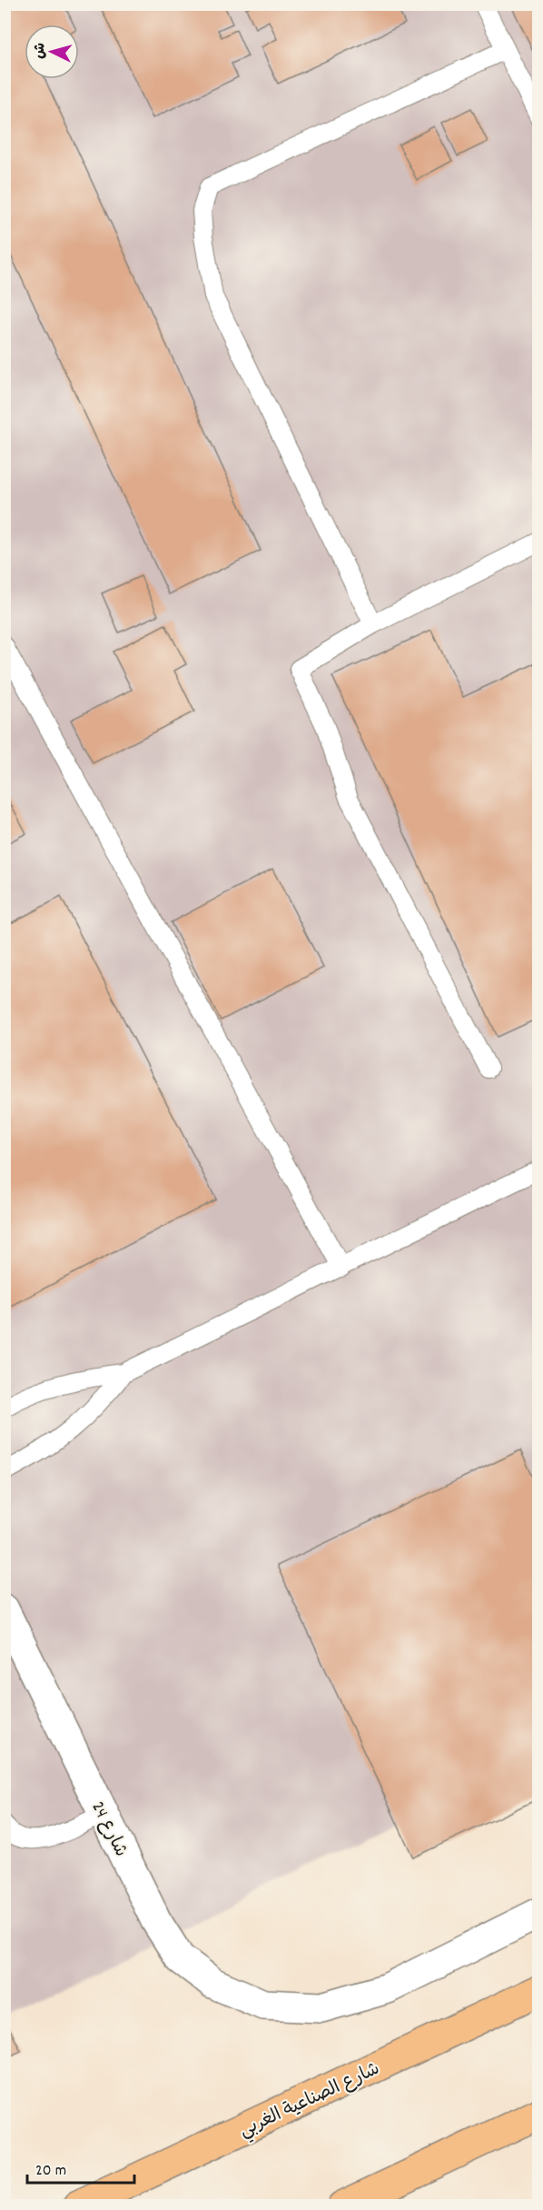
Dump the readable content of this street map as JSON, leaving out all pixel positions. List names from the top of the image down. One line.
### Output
{"streets":{"main road":["شارع الصناعية الغربي"],"street":["شارع 24"]},"scale_bar":"20 m","north":"left"}
